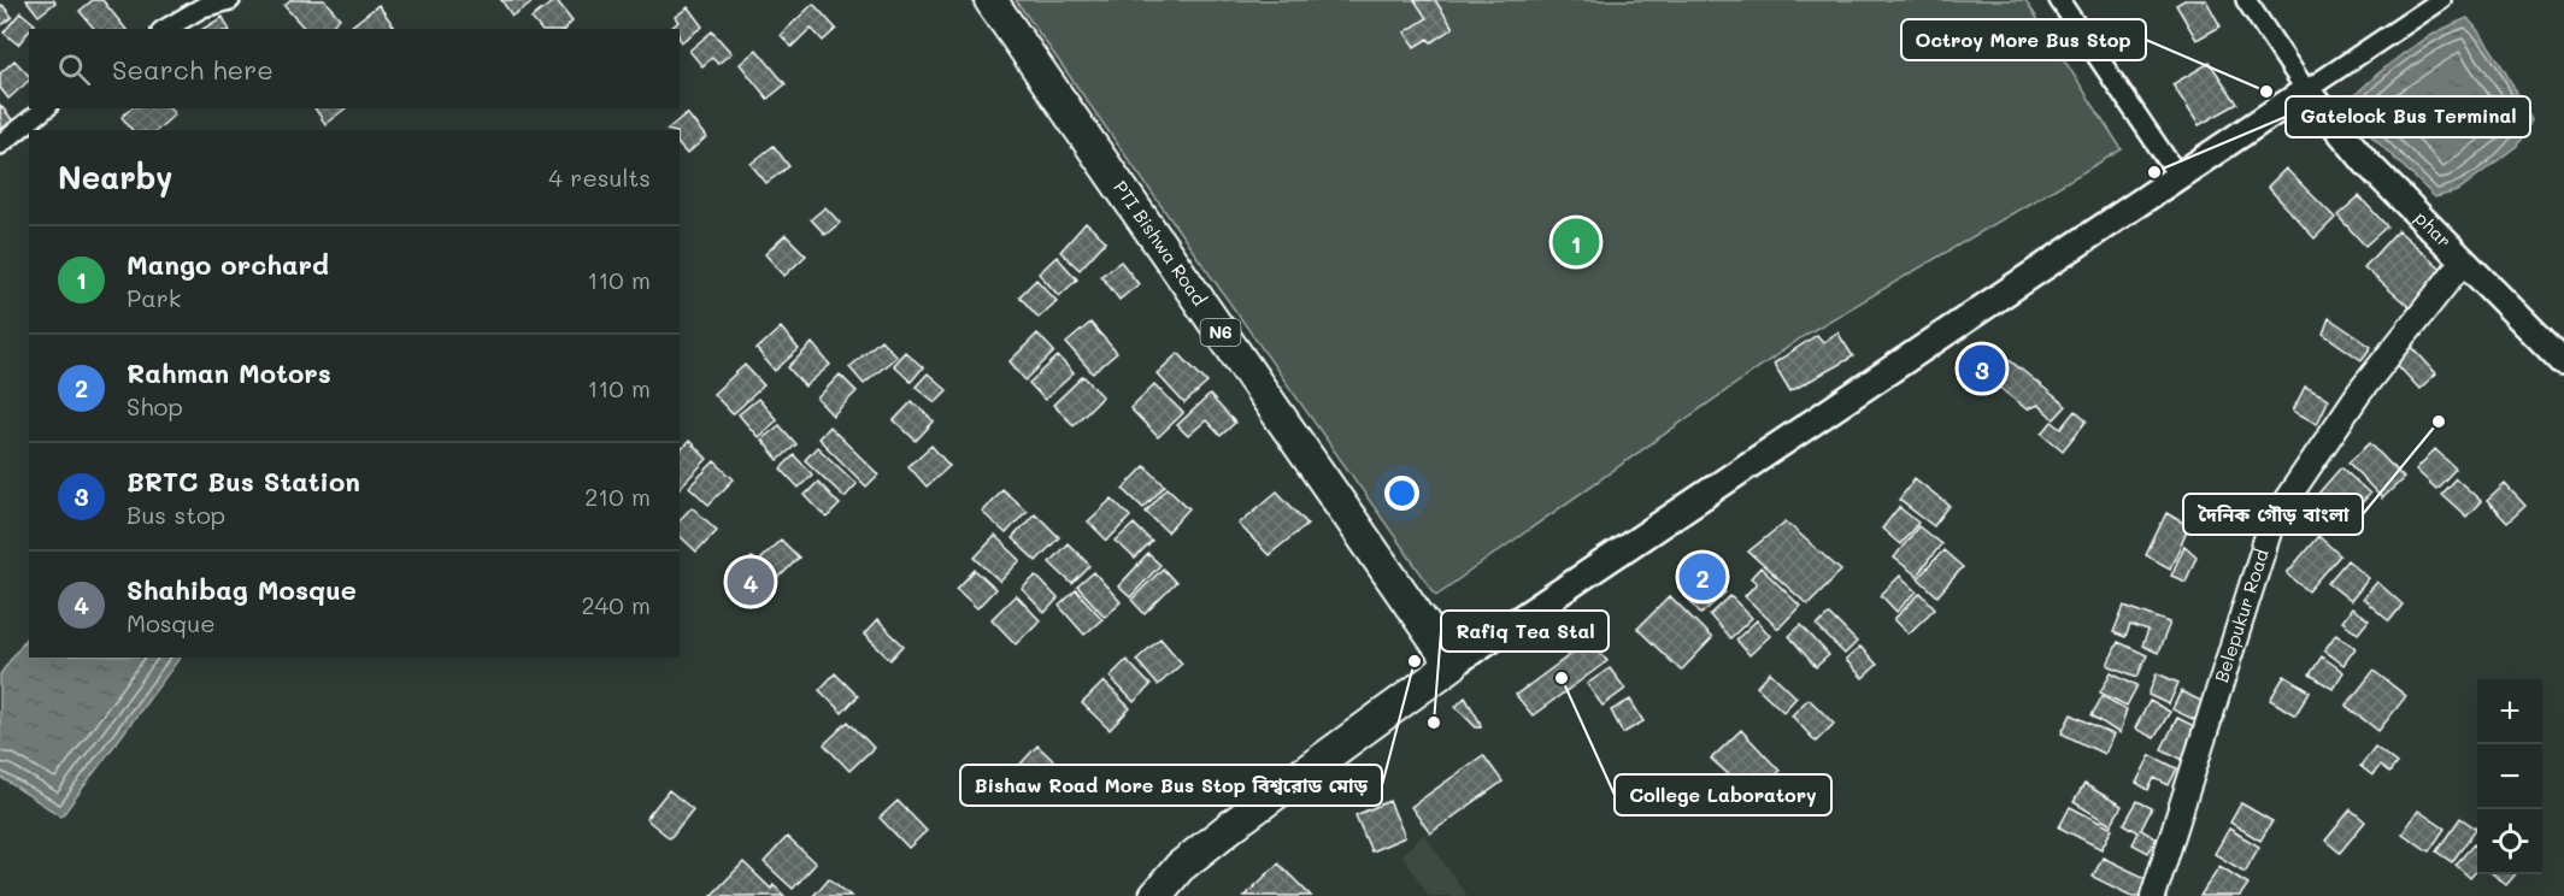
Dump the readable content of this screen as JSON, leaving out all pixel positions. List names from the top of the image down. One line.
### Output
{"streets":{"highway":["PTI Bishwa Road","N6"],"main road":["phar"],"street":["Belepukur Road"]},"crossings":[["phar","Belepukur Road"]],"places":["Octroy More Bus Stop","Gatelock Bus Terminal","দৈনিক গৌড় বাংলা","Bishaw Road More Bus Stop বিশ্বরোড মোড়","College Laboratory","Rafiq Tea Stal"],"page":{"search":"Search here","heading":["Nearby","4 results"],"pins":["1","3","2","4"],"list":[{"mark":"1","name":"Mango orchard","note":"Park","value":"110 m"},{"mark":"2","name":"Rahman Motors","note":"Shop","value":"110 m"},{"mark":"3","name":"BRTC Bus Station","note":"Bus stop","value":"210 m"},{"mark":"4","name":"Shahibag Mosque","note":"Mosque","value":"240 m"}],"map_buttons":["+","−"]}}
